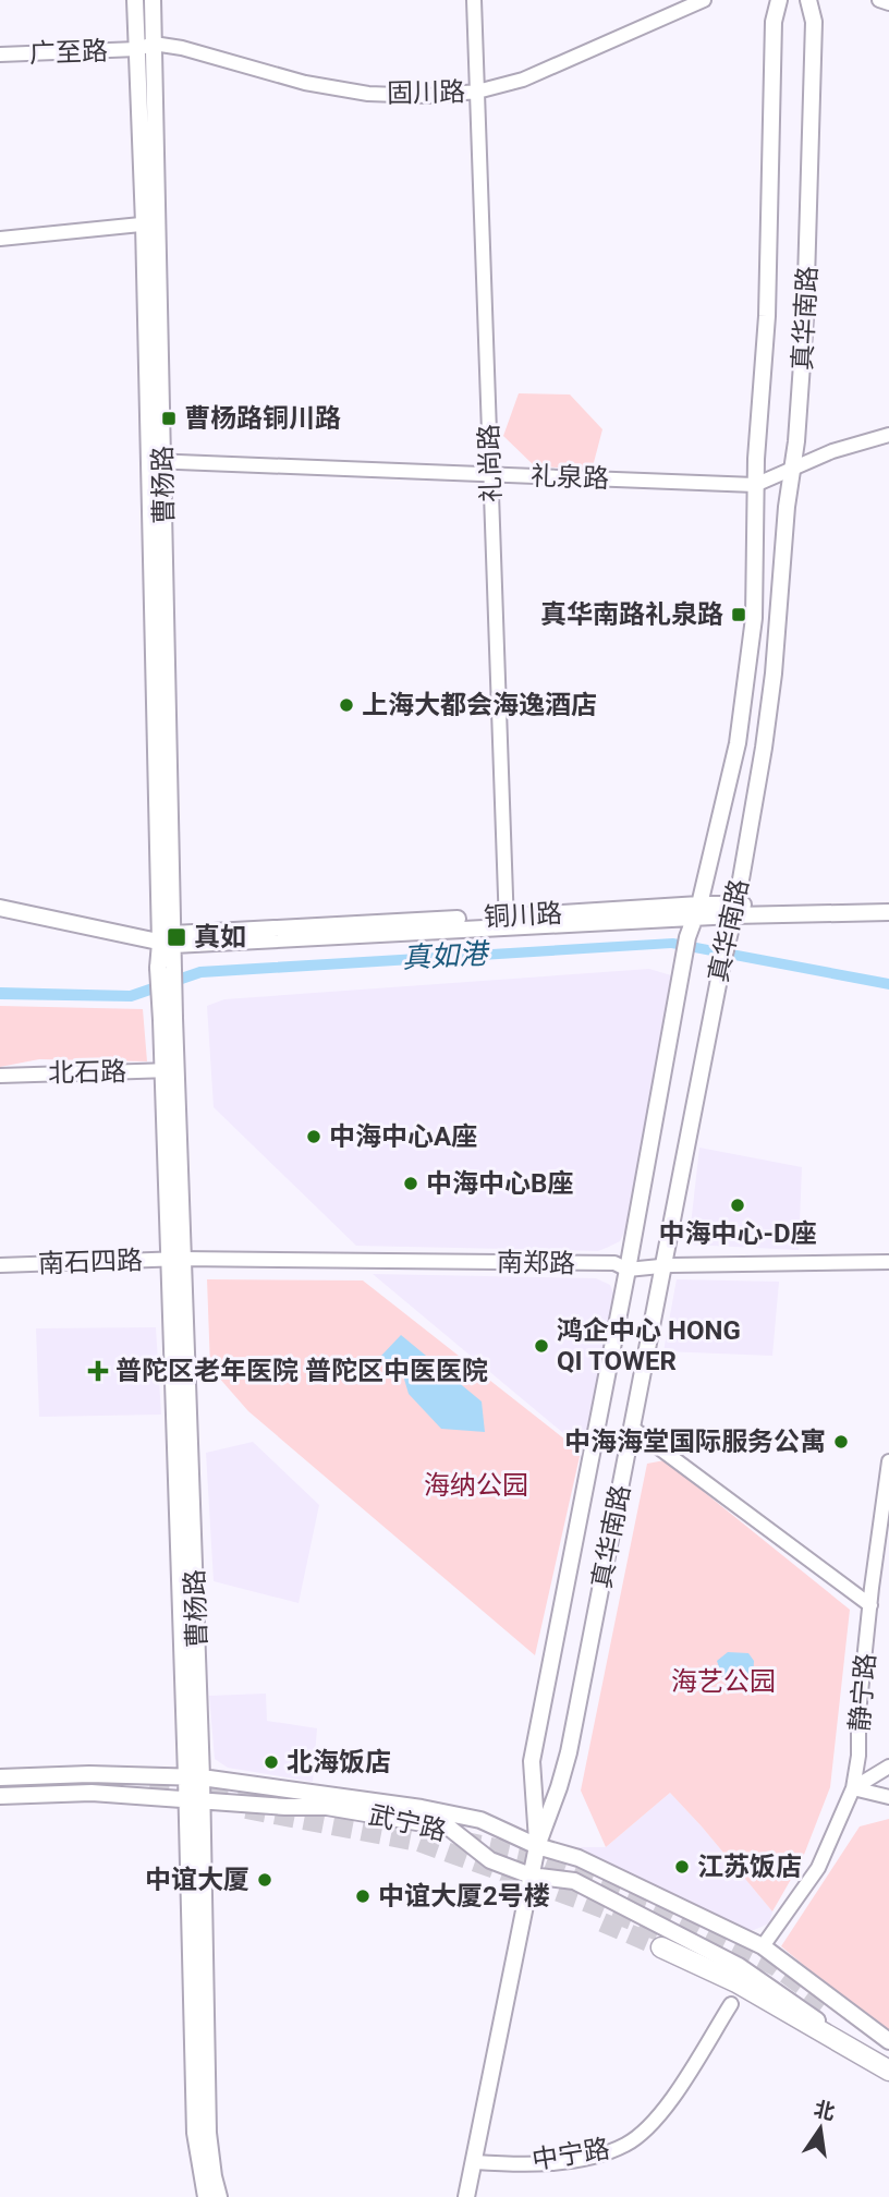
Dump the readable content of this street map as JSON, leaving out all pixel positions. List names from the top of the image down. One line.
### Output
{"streets":{"main road":["真华南路","曹杨路","铜川路","武宁路"],"street":["广至路","固川路","礼尚路","礼泉路","北石路","南石四路","南郑路","静宁路","中宁路"]},"crossings":[["广至路","固川路"],["广至路","曹杨路"],["固川路","礼尚路"],["固川路","曹杨路"],["真华南路","礼泉路"],["真华南路","铜川路"],["真华南路","南郑路"],["真华南路","武宁路"],["真华南路","中宁路"],["礼尚路","礼泉路"],["礼尚路","铜川路"],["礼泉路","曹杨路"],["曹杨路","铜川路"],["曹杨路","北石路"],["曹杨路","南石四路"],["曹杨路","南郑路"],["曹杨路","武宁路"],["南石四路","南郑路"]],"water":["真如港"],"parks":["海纳公园","海艺公园"],"places":{"transit":["曹杨路铜川路","真华南路礼泉路","真如"],"other":["上海大都会海逸酒店","中海中心A座","中海中心B座","中海中心-D座","鸿企中心 HONG QI TOWER","中海海堂国际服务公寓","北海饭店","江苏饭店","中谊大厦","中谊大厦2号楼"],"health":["普陀区老年医院 普陀区中医医院"]},"north":"top"}
